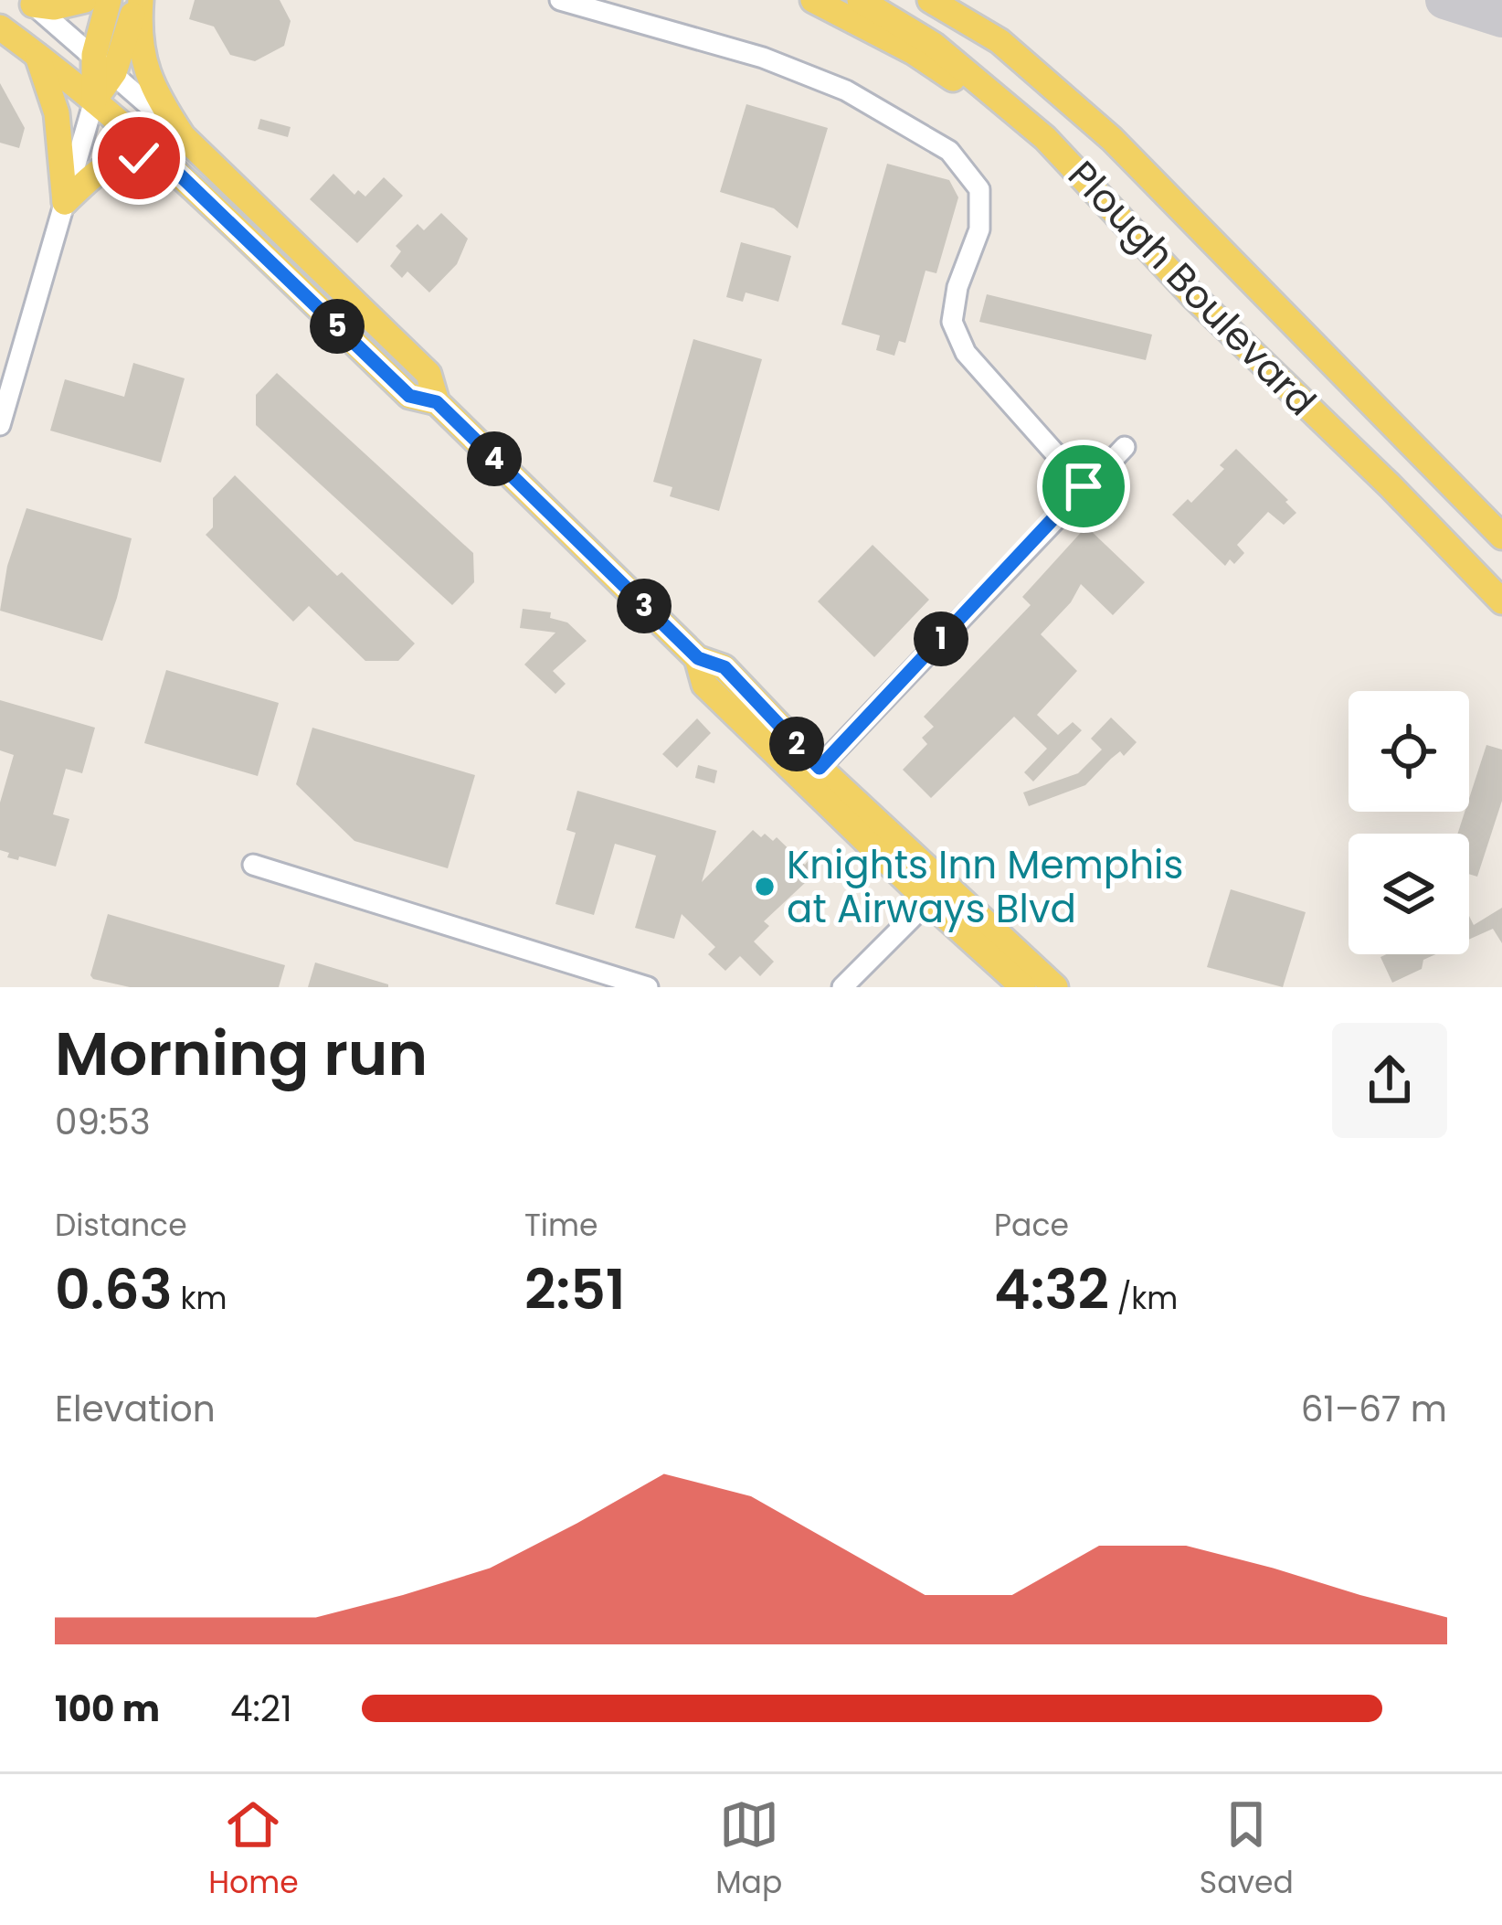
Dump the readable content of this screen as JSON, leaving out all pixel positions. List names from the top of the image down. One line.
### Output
{"streets":{"main road":["Plough Boulevard"]},"places":["Knights Inn Memphis at Airways Blvd"],"page":{"pins":["5","4","3","1","2"],"heading":["Morning run","09:53"],"stats":[["Distance","0.63 km"],["Time","2:51"],["Pace","4:32 /km"]],"chart":["Elevation","61–67 m"],"list":[{"name":"100 m","note":"4:21"}],"tabs":["Home","Map","Saved"]}}
